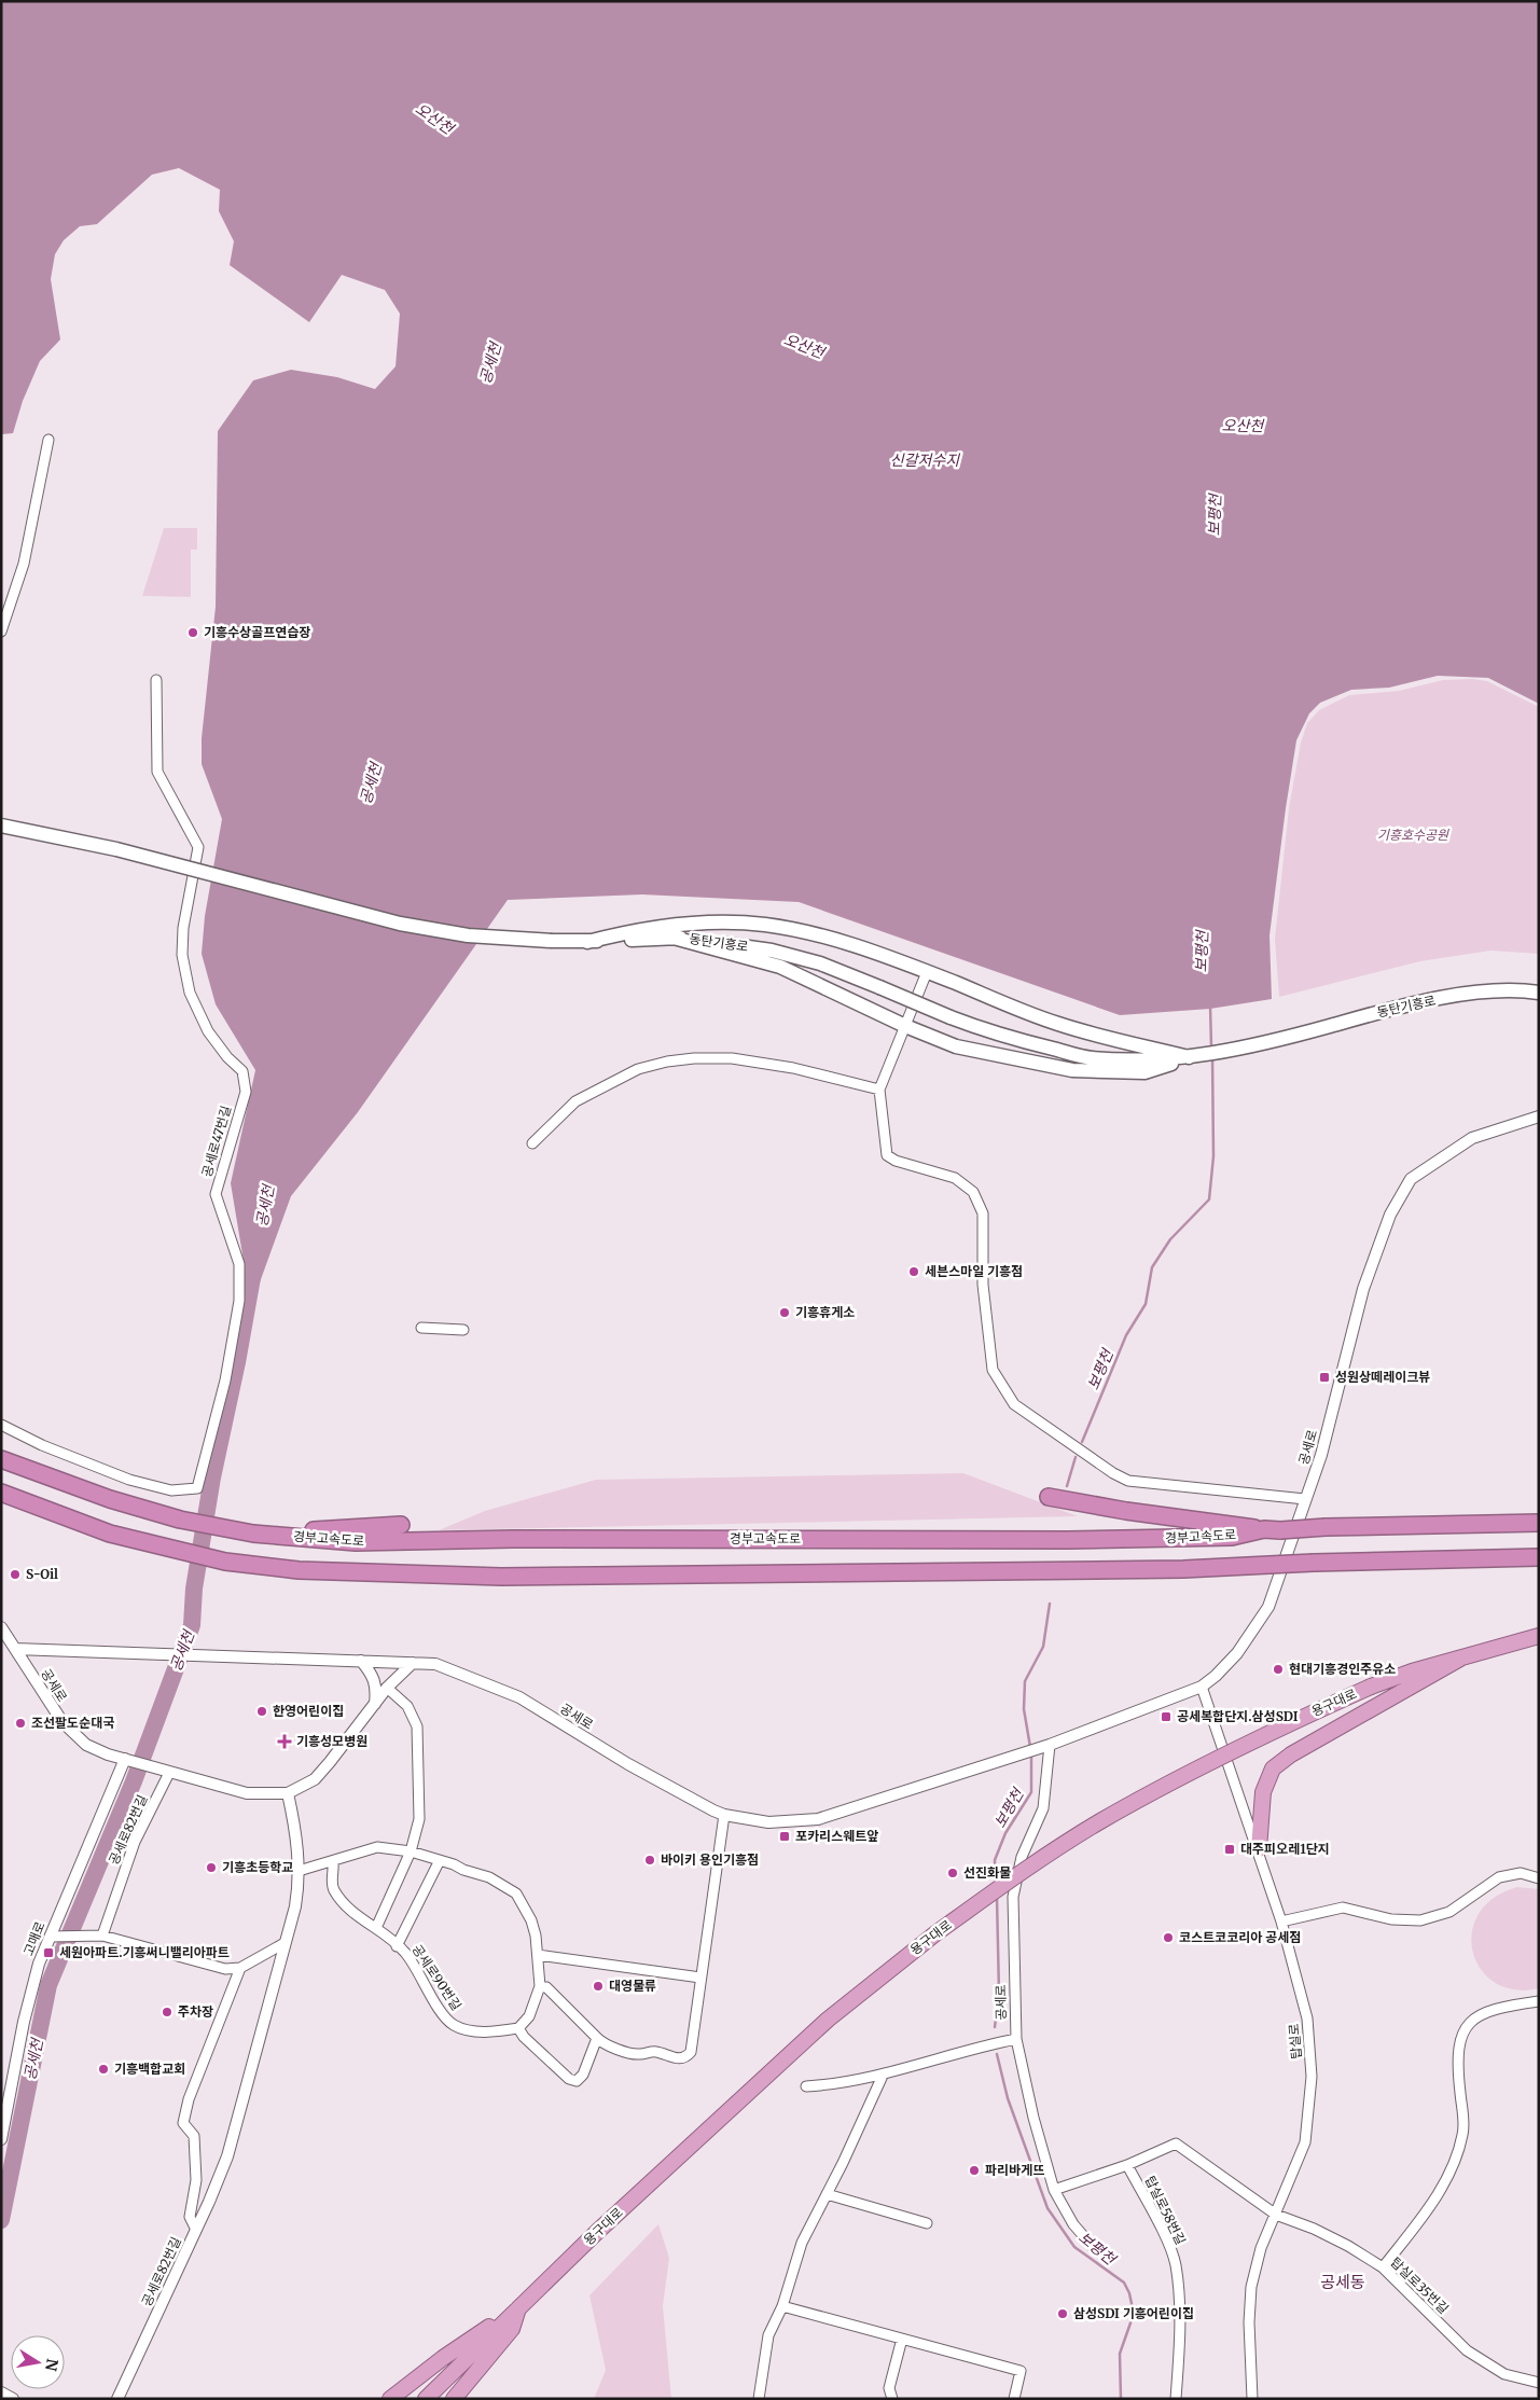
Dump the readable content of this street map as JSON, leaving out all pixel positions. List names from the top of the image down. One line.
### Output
{"streets":{"highway":["경부고속도로","용구대로"],"main road":["동탄기흥로"],"street":["공세로47번길","공세로","공세로82번길","고매로","공세로90번길","탑실로","탑실로58번길","탑실로35번길"]},"crossings":[["공세로","공세로82번길"],["공세로","고매로"],["공세로","탑실로"],["탑실로","탑실로35번길"],["탑실로58번길","탑실로35번길"]],"districts":["공세동"],"water":["오산천","공세천","신갈저수지","보평천"],"parks":["기흥호수공원"],"places":{"other":["기흥수상골프연습장","세븐스마일 기흥점","기흥휴게소","S-Oil","현대기흥경인주유소","한영어린이집","조선팔도순대국","바이키 용인기흥점","기흥초등학교","선진화물","코스트코코리아 공세점","대영물류","주차장","기흥백합교회","파리바게뜨","삼성SDI 기흥어린이집"],"transit":["성원상떼레이크뷰","공세복합단지.삼성SDI","포카리스웨트앞","대주피오레1단지","세원아파트.기흥써니밸리아파트"],"health":["기흥성모병원"]},"north":"right"}
